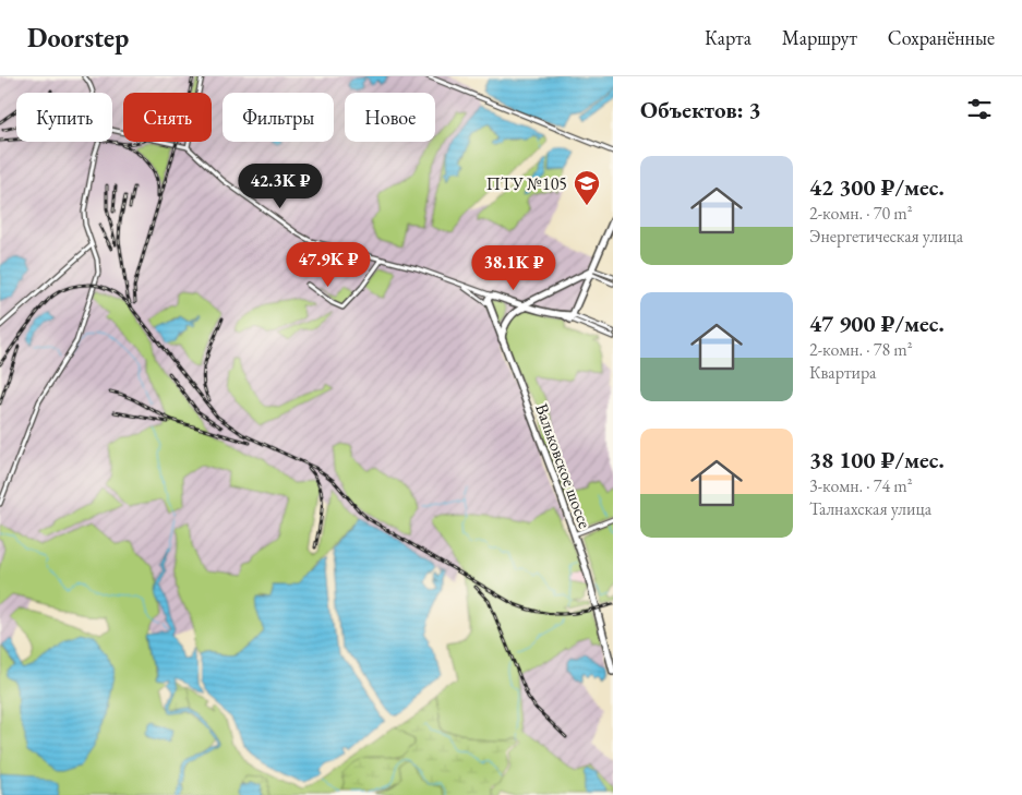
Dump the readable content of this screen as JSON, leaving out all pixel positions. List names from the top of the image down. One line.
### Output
{"streets":{"main road":["Вальковское шоссе"]},"places":{"school or university":["ПТУ №105"]},"page":{"header":"Doorstep","nav":["Карта","Маршрут","Сохранённые"],"heading":"Объектов: 3","chip":["Купить","Снять","Фильтры","Новое"],"list":[{"name":"42 300 ₽/мес.","note":"2-комн. · 70 m² · Энергетическая улица"},{"name":"47 900 ₽/мес.","note":"2-комн. · 78 m² · Квартира"},{"name":"38 100 ₽/мес.","note":"3-комн. · 74 m² · Талнахская улица"}],"price":["42.3K ₽","47.9K ₽","38.1K ₽"]}}
